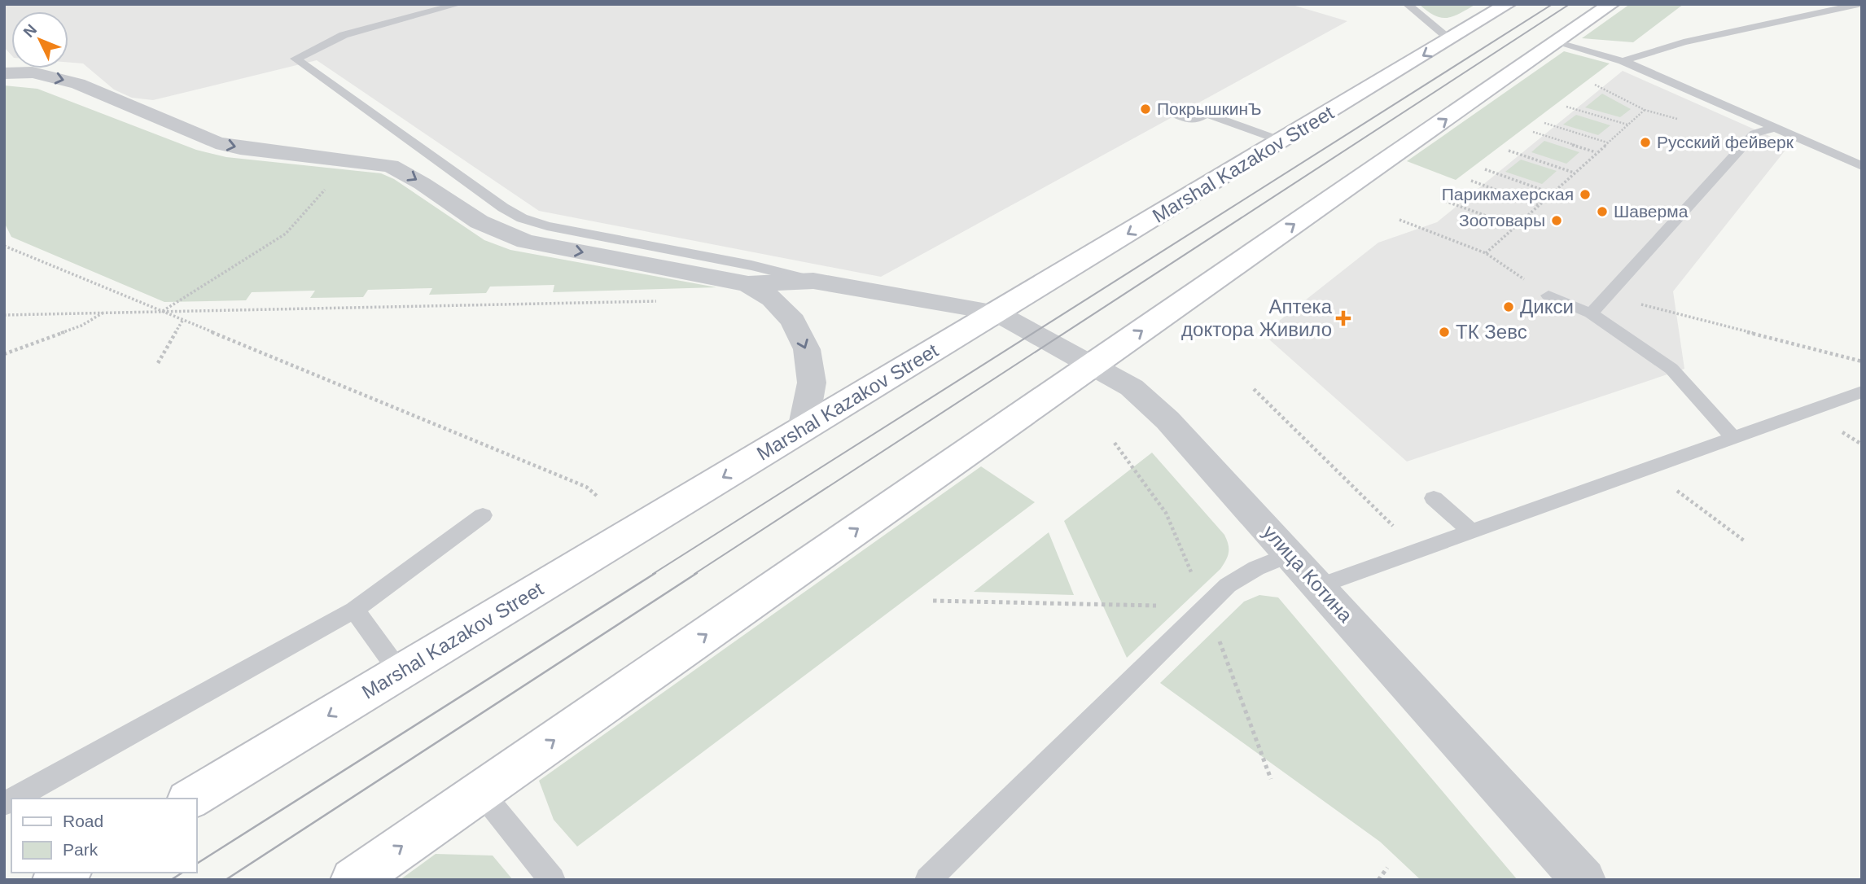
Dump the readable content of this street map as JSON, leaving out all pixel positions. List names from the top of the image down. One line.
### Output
{"streets":{"main road":["Marshal Kazakov Street"],"street":["улица Котина"]},"crossings":[["Marshal Kazakov Street","улица Котина"]],"places":{"other":["ПокрышкинЪ","Русский фейверк","Парикмахерская","Шаверма","Зоотовары","Дикси","ТК Зевс"],"health":["Аптека доктора Живило"]},"legend":["Road","Park"],"north":"top left"}
